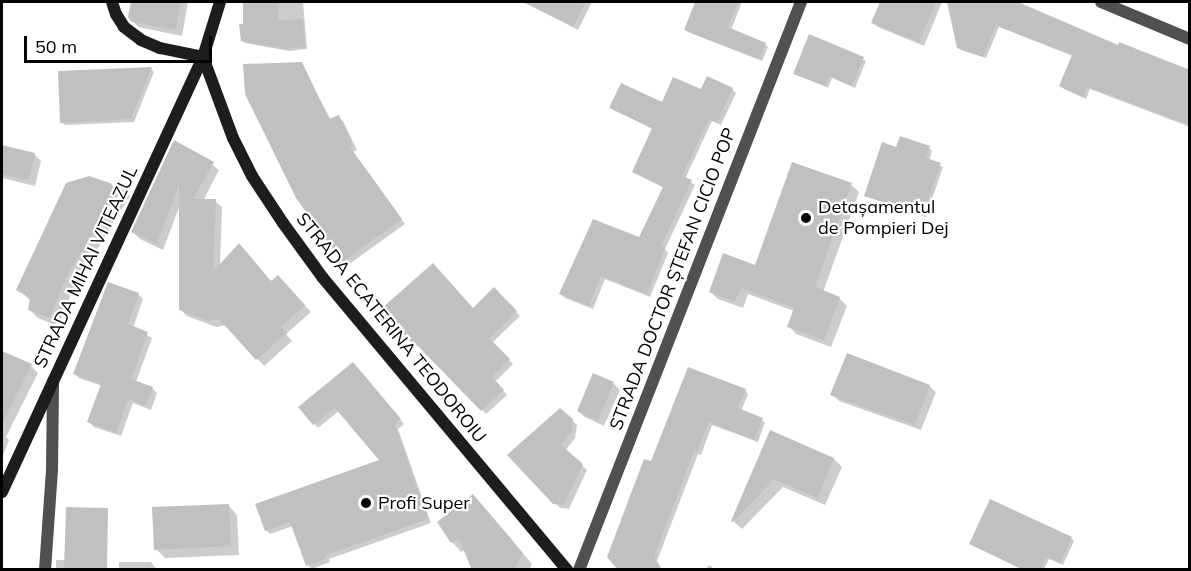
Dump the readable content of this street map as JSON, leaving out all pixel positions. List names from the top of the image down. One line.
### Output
{"streets":{"main road":["STRADA MIHAI VITEAZUL","STRADA ECATERINA TEODOROIU"],"street":["STRADA DOCTOR ȘTEFAN CICIO POP"]},"crossings":[["STRADA MIHAI VITEAZUL","STRADA ECATERINA TEODOROIU"]],"places":["Detașamentul de Pompieri Dej","Profi Super"],"scale_bar":"50 m"}
